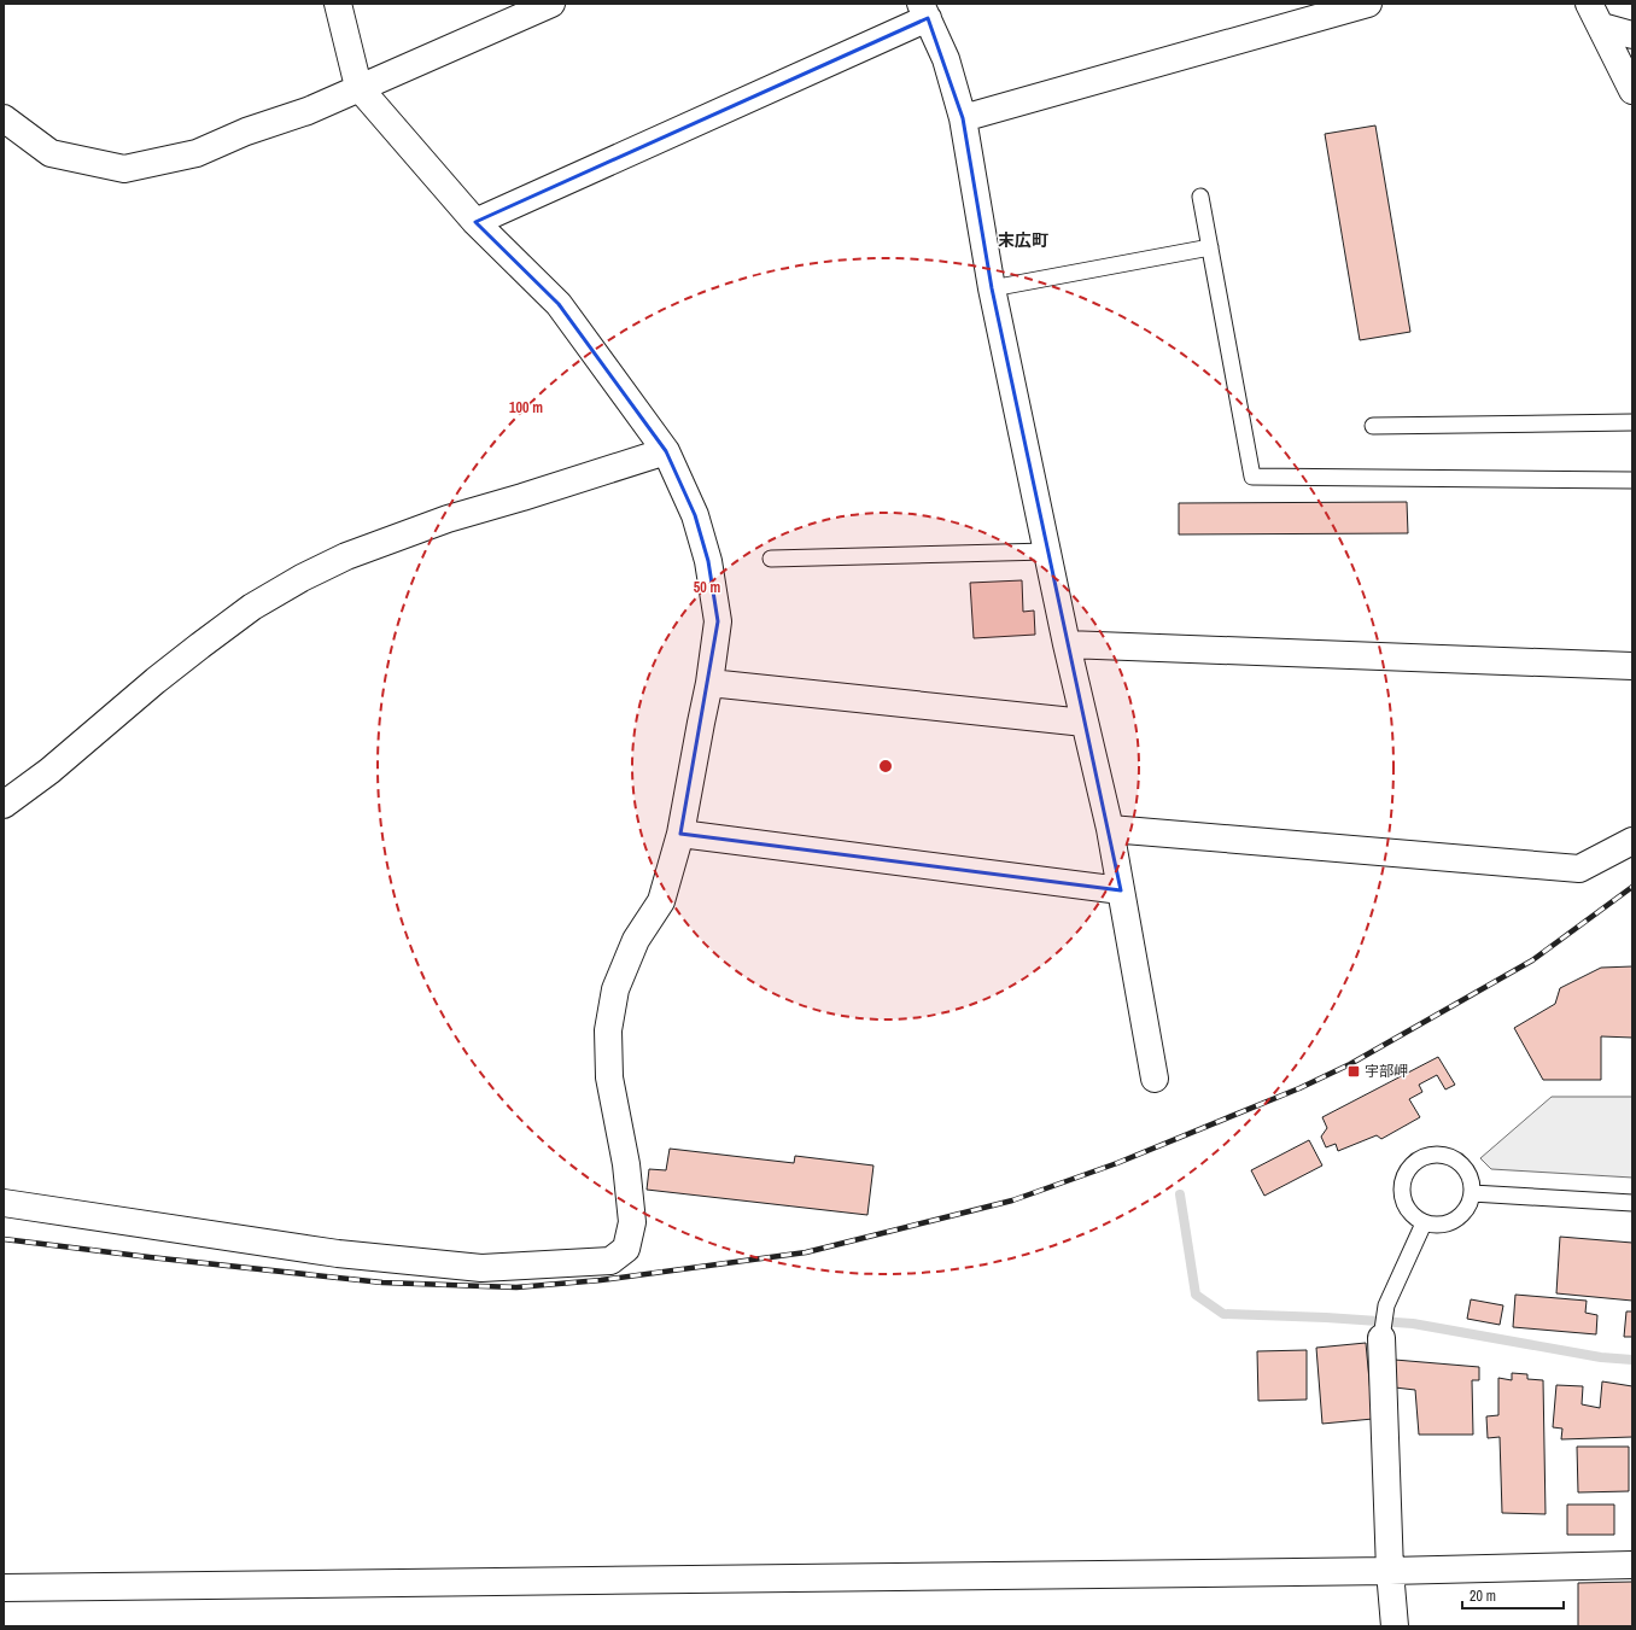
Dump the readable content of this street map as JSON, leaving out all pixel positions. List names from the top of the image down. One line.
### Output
{"districts":["末広町"],"places":{"transit":["宇部岬"]},"scale_bar":"20 m","rings":["100 m","50 m"]}
